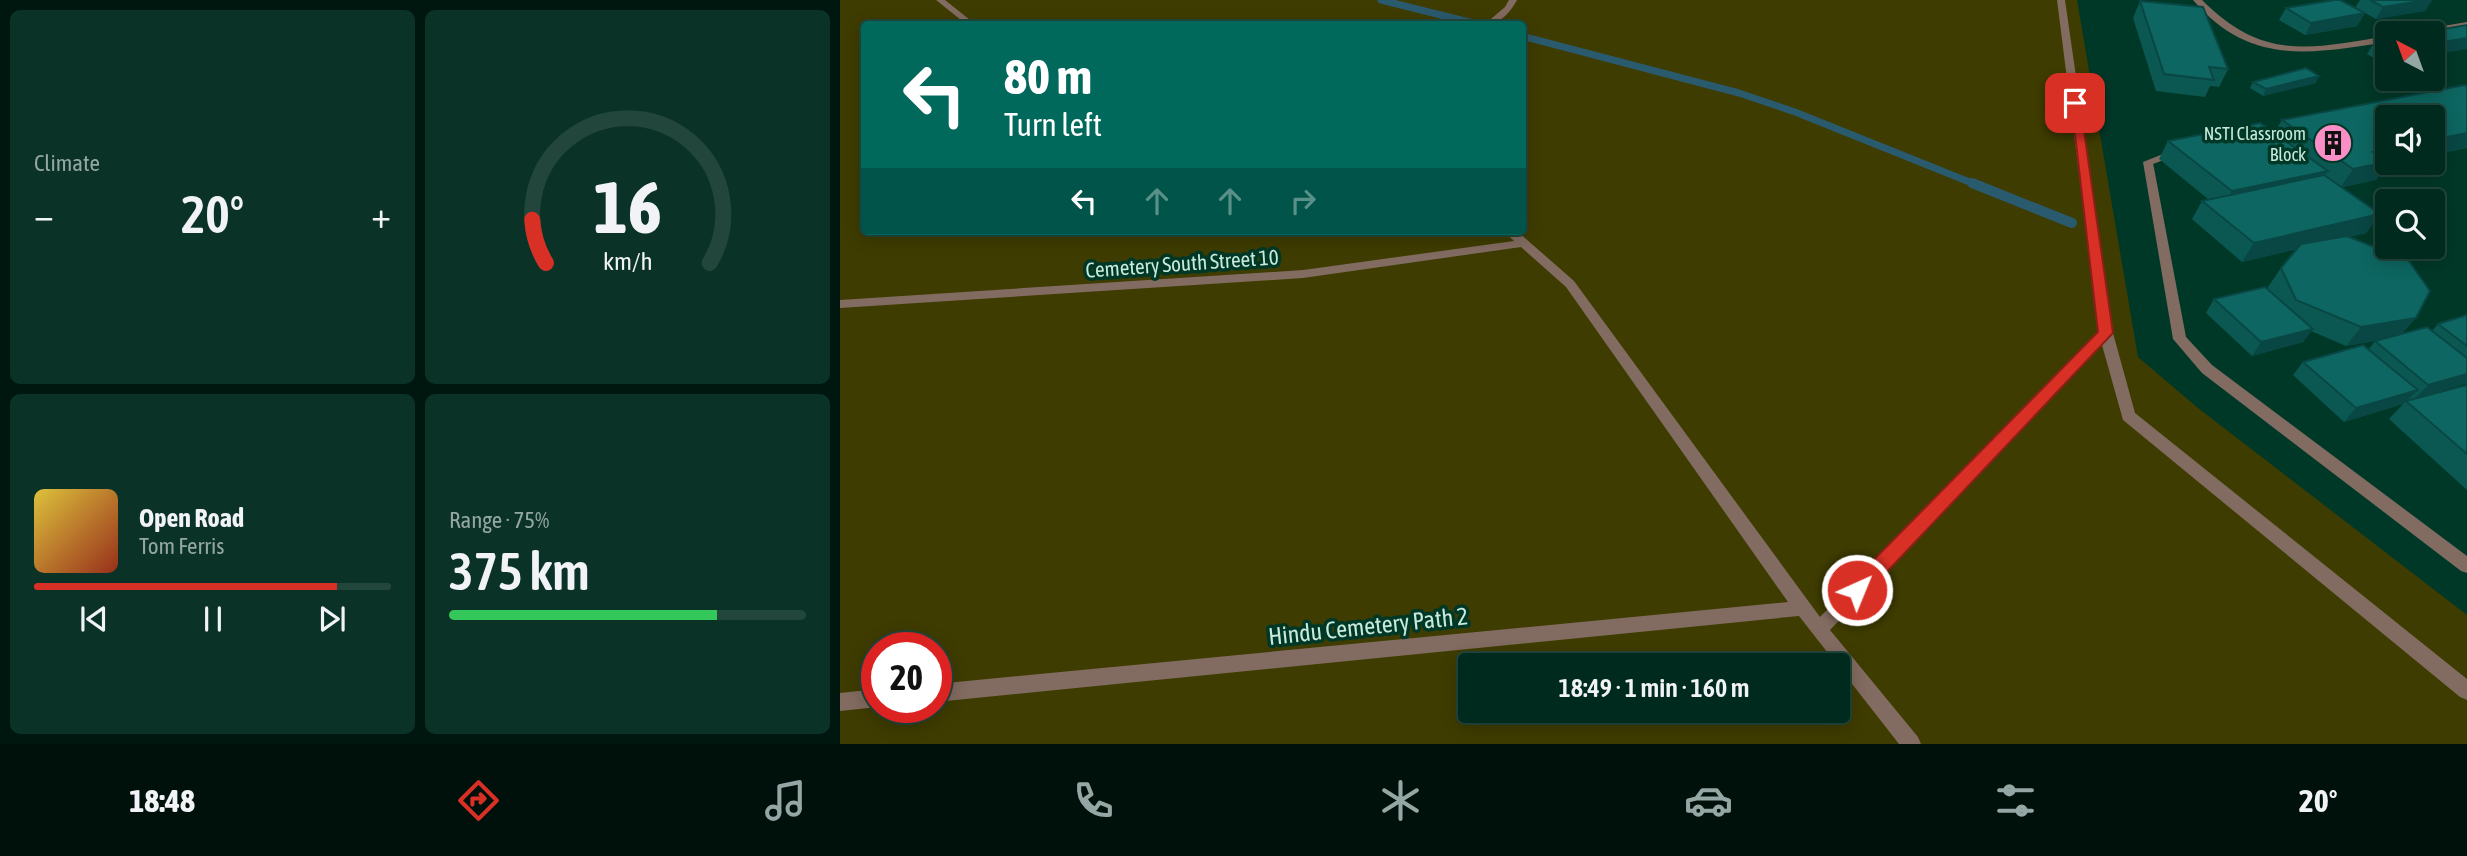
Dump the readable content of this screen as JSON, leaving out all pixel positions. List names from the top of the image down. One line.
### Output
{"streets":{"lane":["Cemetery South Street 10","Hindu Cemetery Path 2"]},"places":{"building":["NSTI Classroom Block"]},"north":"top left","page":{"tile":["Climate",["Range · 75%","375 km"]],"turn":["80 m","Turn left"],"heat":["−","20°","+"],"song":["Open Road","Tom Ferris"],"limit":"20","trip":"18:49 · 1 min · 160 m","tabs":["18:48","20°"],"gauge":["16","km/h"]}}
